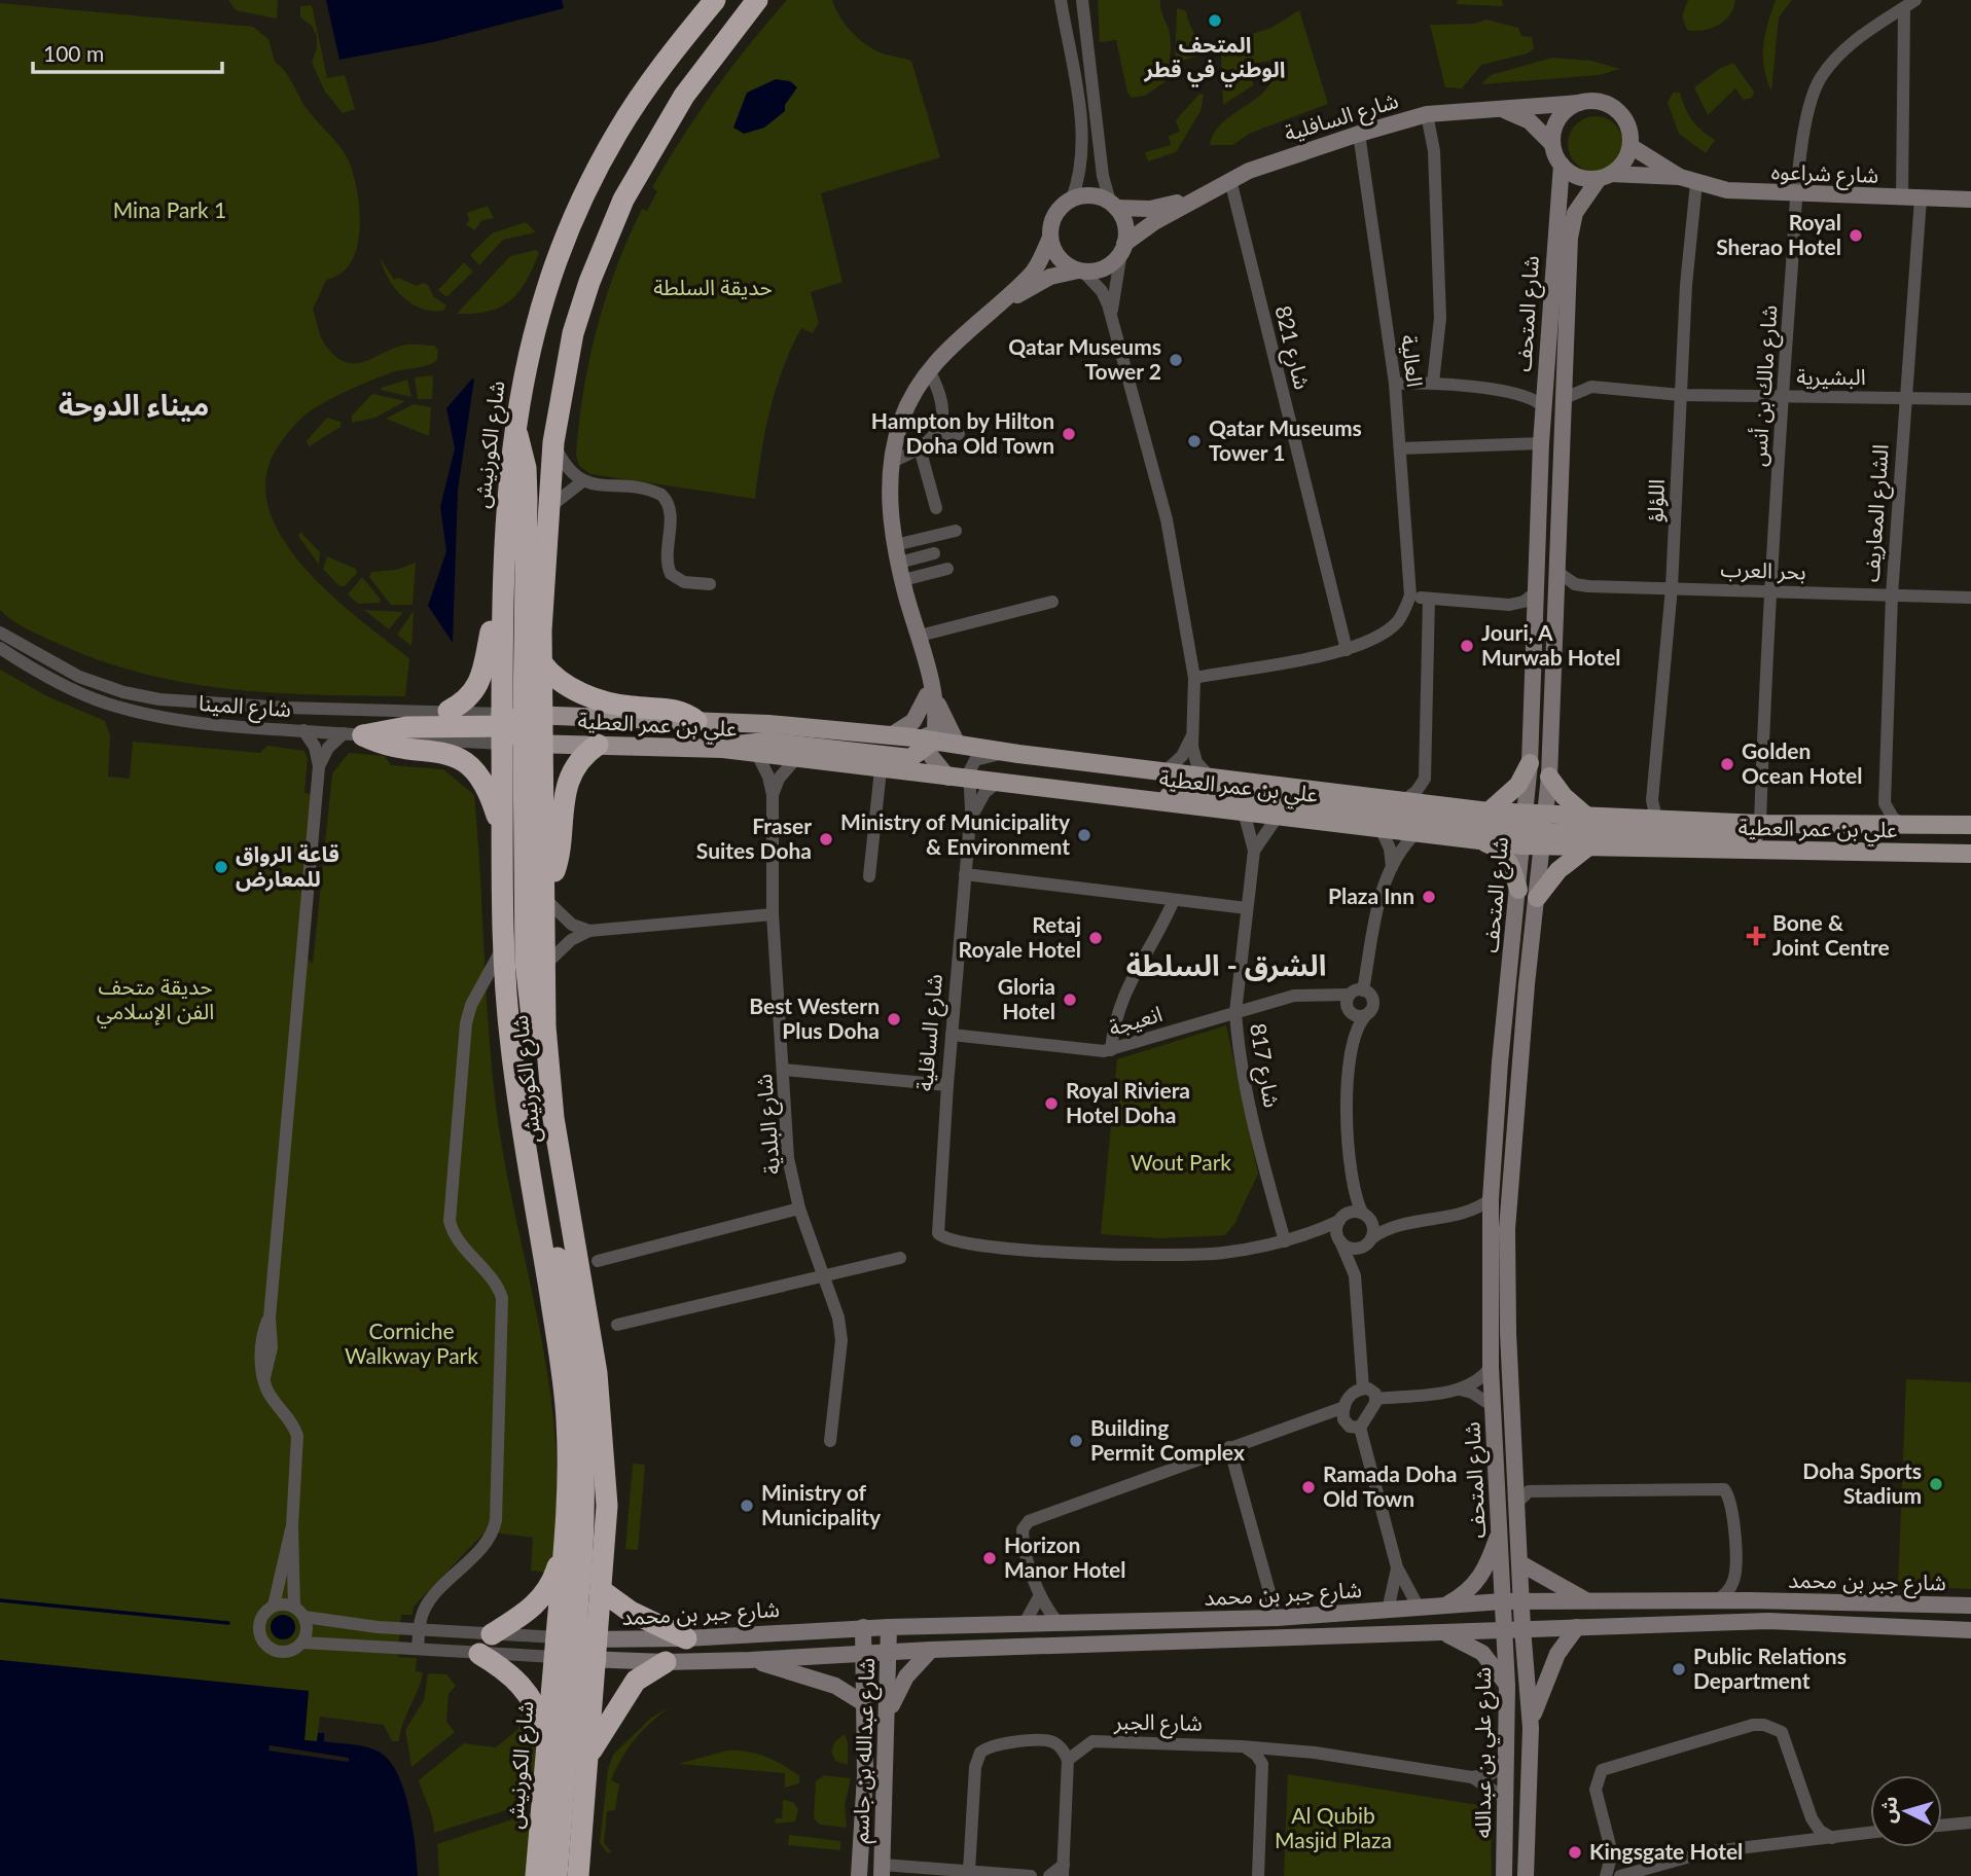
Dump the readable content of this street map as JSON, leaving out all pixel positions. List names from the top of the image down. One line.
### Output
{"streets":{"highway":["شارع الكورنيش"],"main road":["علي بن عمر العطية"],"street":["شارع السافلية","شارع شراعوه","شارع المتحف","شارع 821","العالية","البشيرية","شارع مالك بن أنس","اللؤلؤ","الشارع المعاريف","بحر العرب","شارع المينا","انعيجة","شارع 817","شارع البلدية","شارع جبر بن محمد","شارع الجبر","شارع عبدالله بن جاسم","شارع علي بن عبدالله"]},"crossings":[["شارع السافلية","شارع شراعوه"],["شارع السافلية","شارع المتحف"],["شارع السافلية","شارع 821"],["شارع السافلية","العالية"],["شارع السافلية","علي بن عمر العطية"],["شارع السافلية","انعيجة"],["شارع السافلية","شارع 817"],["شارع شراعوه","شارع المتحف"],["شارع شراعوه","شارع مالك بن أنس"],["شارع شراعوه","اللؤلؤ"],["شارع شراعوه","الشارع المعاريف"],["شارع المتحف","البشيرية"],["شارع المتحف","بحر العرب"],["شارع المتحف","علي بن عمر العطية"],["شارع المتحف","شارع جبر بن محمد"],["شارع المتحف","شارع علي بن عبدالله"],["البشيرية","شارع مالك بن أنس"],["البشيرية","اللؤلؤ"],["البشيرية","الشارع المعاريف"],["شارع مالك بن أنس","بحر العرب"],["شارع مالك بن أنس","علي بن عمر العطية"],["شارع الكورنيش","شارع المينا"],["شارع الكورنيش","علي بن عمر العطية"],["شارع الكورنيش","شارع البلدية"],["شارع الكورنيش","شارع جبر بن محمد"],["اللؤلؤ","بحر العرب"],["اللؤلؤ","علي بن عمر العطية"],["الشارع المعاريف","بحر العرب"],["الشارع المعاريف","علي بن عمر العطية"],["شارع المينا","علي بن عمر العطية"],["علي بن عمر العطية","شارع 817"],["علي بن عمر العطية","شارع البلدية"],["انعيجة","شارع 817"],["شارع جبر بن محمد","شارع عبدالله بن جاسم"],["شارع جبر بن محمد","شارع علي بن عبدالله"],["شارع الجبر","شارع علي بن عبدالله"]],"districts":["ميناء الدوحة","الشرق - السلطة"],"parks":["Mina Park 1","حديقة السلطة","حديقة متحف الفن الإسلامي","Wout Park","Corniche Walkway Park","Al Qubib Masjid Plaza"],"places":{"other":["المتحف الوطني في قطر","Royal Sherao Hotel","Qatar Museums Tower 2","Hampton by Hilton Doha Old Town","Qatar Museums Tower 1","Jouri, A Murwab Hotel","Golden Ocean Hotel","Ministry of Municipality & Environment","Fraser Suites Doha","قاعة الرواق للمعارض","Plaza Inn","Retaj Royale Hotel","Gloria Hotel","Best Western Plus Doha","Royal Riviera Hotel Doha","Building Permit Complex","Doha Sports Stadium","Ramada Doha Old Town","Ministry of Municipality","Horizon Manor Hotel","Public Relations Department","Kingsgate Hotel"],"health":["Bone & Joint Centre"]},"scale_bar":"100 m","north":"left"}
